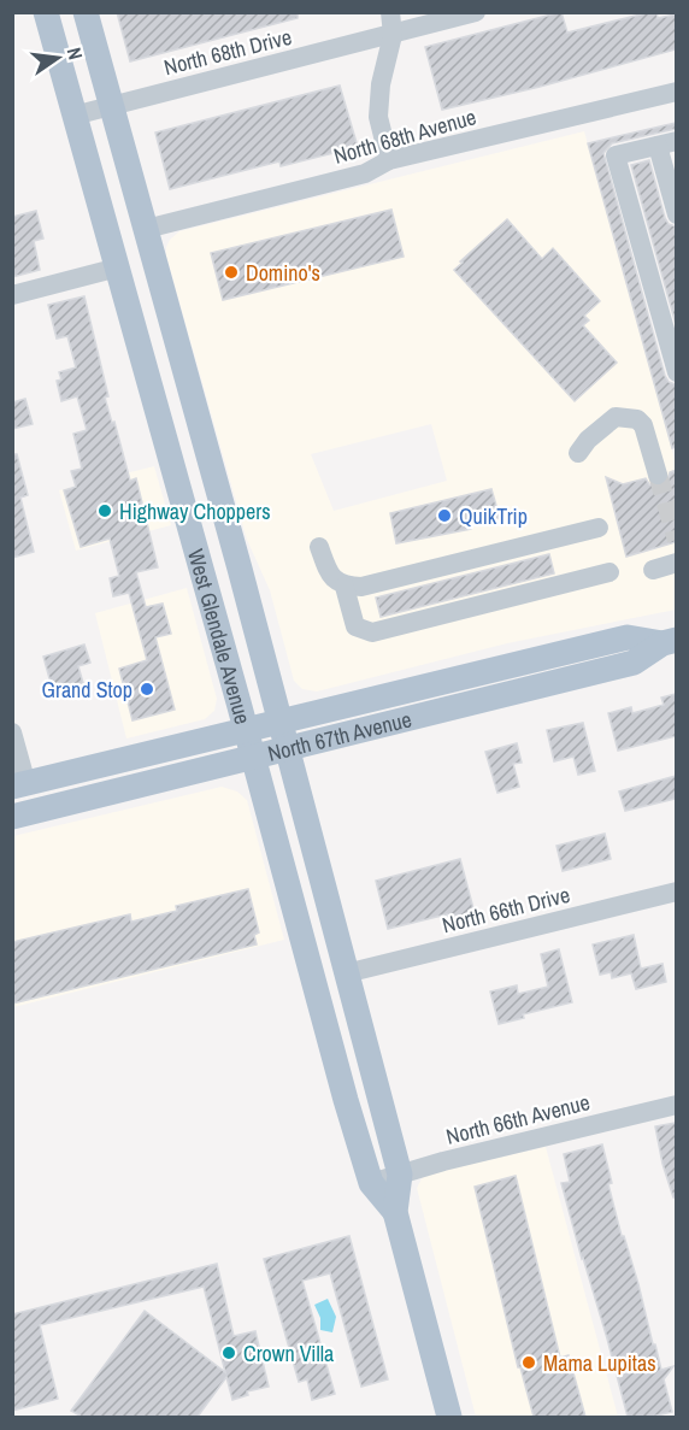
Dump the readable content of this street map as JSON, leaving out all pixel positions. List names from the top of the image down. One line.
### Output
{"streets":{"main road":["West Glendale Avenue","North 67th Avenue"],"street":["North 68th Drive","North 68th Avenue","North 66th Drive","North 66th Avenue"]},"crossings":[["North 68th Drive","West Glendale Avenue"],["North 68th Avenue","West Glendale Avenue"],["West Glendale Avenue","North 67th Avenue"],["West Glendale Avenue","North 66th Drive"],["West Glendale Avenue","North 66th Avenue"]],"places":["Domino's","Highway Choppers","QuikTrip","Grand Stop","Crown Villa","Mama Lupitas"],"north":"right"}
